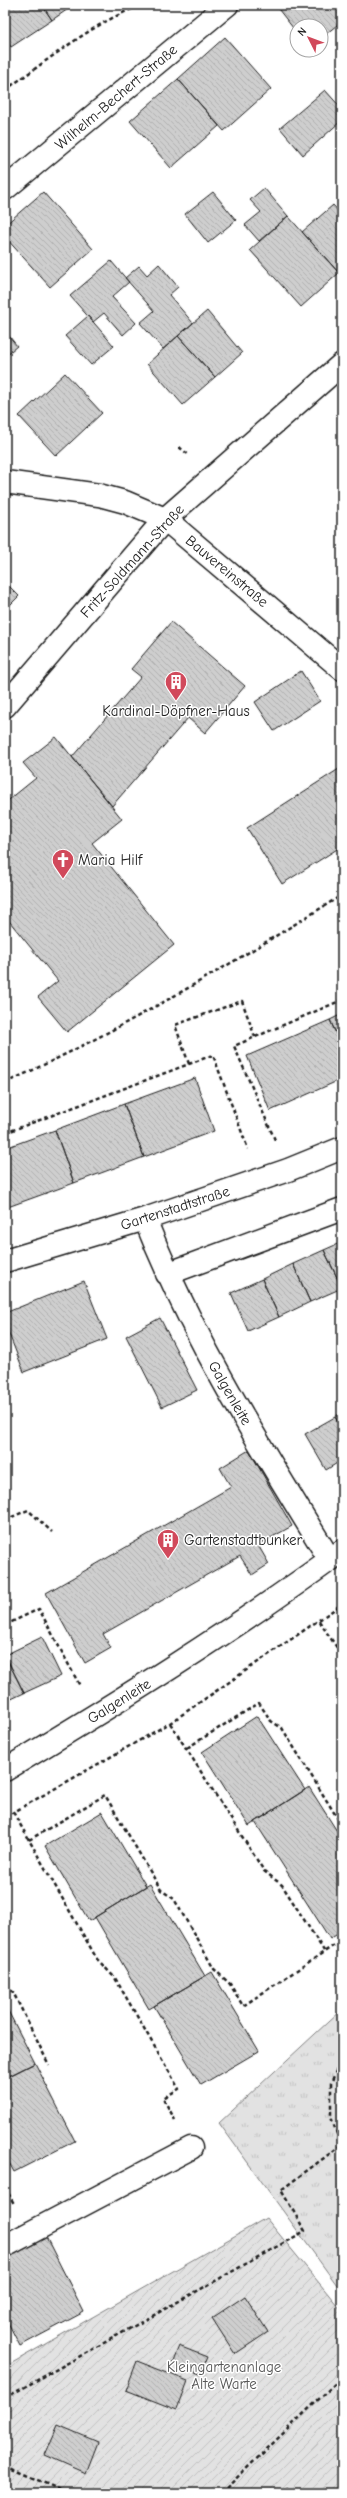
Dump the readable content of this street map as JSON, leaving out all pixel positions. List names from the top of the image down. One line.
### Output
{"streets":{"street":["Wilhelm-Bechert-Straße","Fritz-Soldmann-Straße","Bauvereinstraße","Gartenstadtstraße","Galgenleite"]},"crossings":[["Fritz-Soldmann-Straße","Bauvereinstraße"],["Gartenstadtstraße","Galgenleite"]],"parks":["Kleingartenanlage Alte Warte"],"places":{"building":["Kardinal-Döpfner-Haus","Gartenstadtbunker"],"church":["Maria Hilf"]},"north":"top left"}
